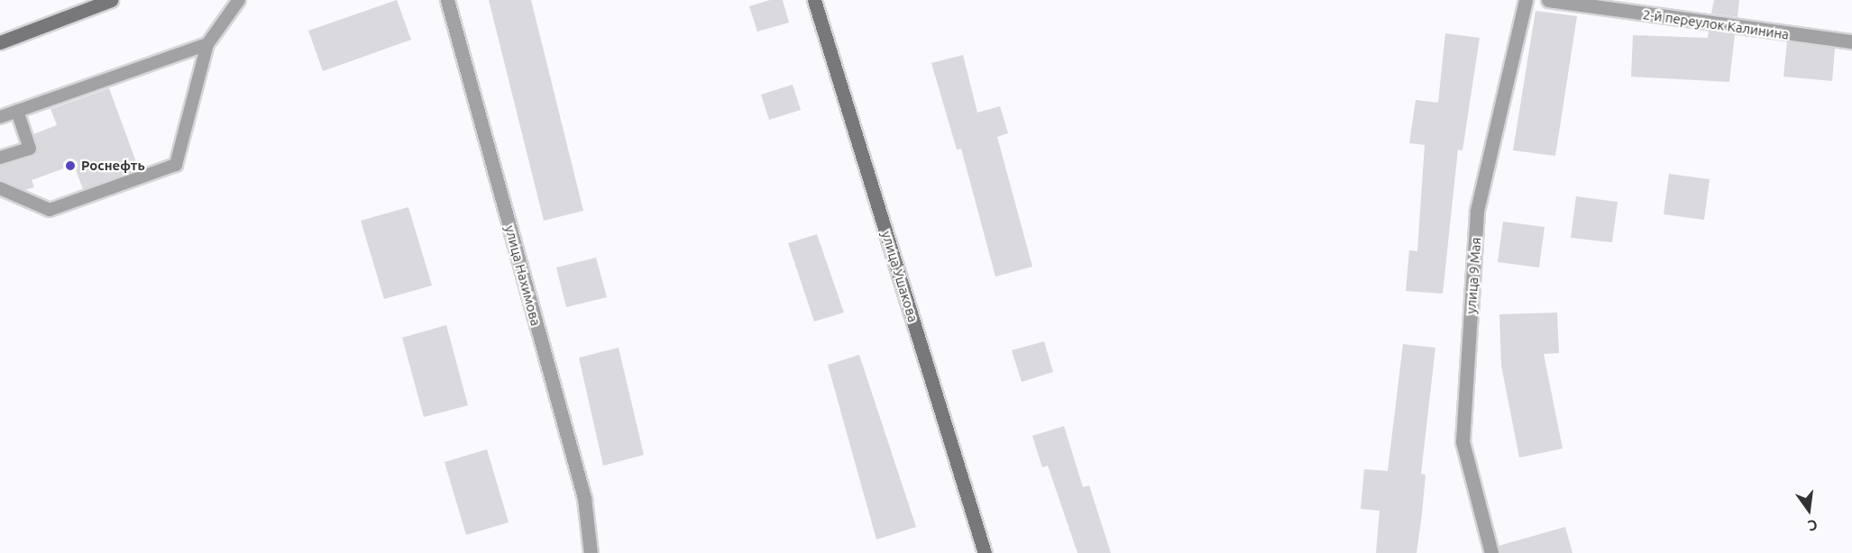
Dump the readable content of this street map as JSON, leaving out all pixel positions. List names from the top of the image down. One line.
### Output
{"streets":{"main road":["улица Ушакова"],"street":["2-й переулок Калинина","улица Нахимова","улица 9 Мая"]},"places":["Роснефть"],"north":"bottom"}
